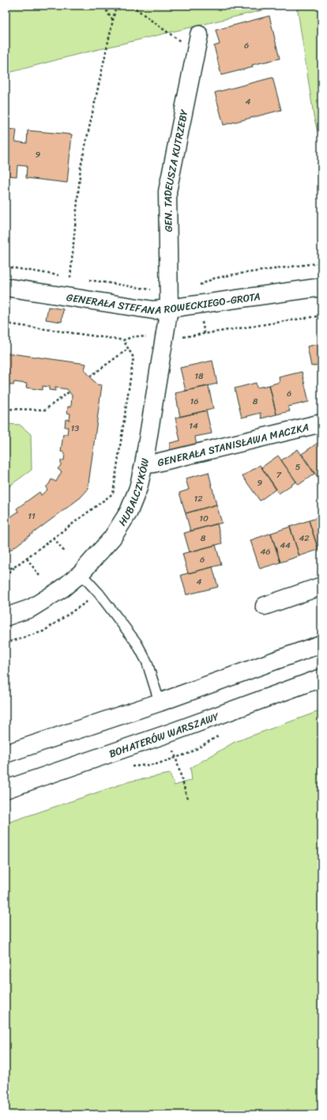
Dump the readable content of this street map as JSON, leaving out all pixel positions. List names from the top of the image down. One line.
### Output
{"streets":{"street":["GEN. TADEUSZA KUTRZEBY","GENERAŁA STEFANA ROWECKIEGO-GROTA","GENERAŁA STANISŁAWA MACZKA","HUBALCZYKÓW","BOHATERÓW WARSZAWY"]},"crossings":[["GEN. TADEUSZA KUTRZEBY","GENERAŁA STEFANA ROWECKIEGO-GROTA"],["GEN. TADEUSZA KUTRZEBY","HUBALCZYKÓW"],["GENERAŁA STEFANA ROWECKIEGO-GROTA","HUBALCZYKÓW"],["GENERAŁA STANISŁAWA MACZKA","HUBALCZYKÓW"]],"house_numbers":["6","4","9","18","6","16","8","14","13","5","7","9","12","11","10","8","42","44","46","6","4"]}
